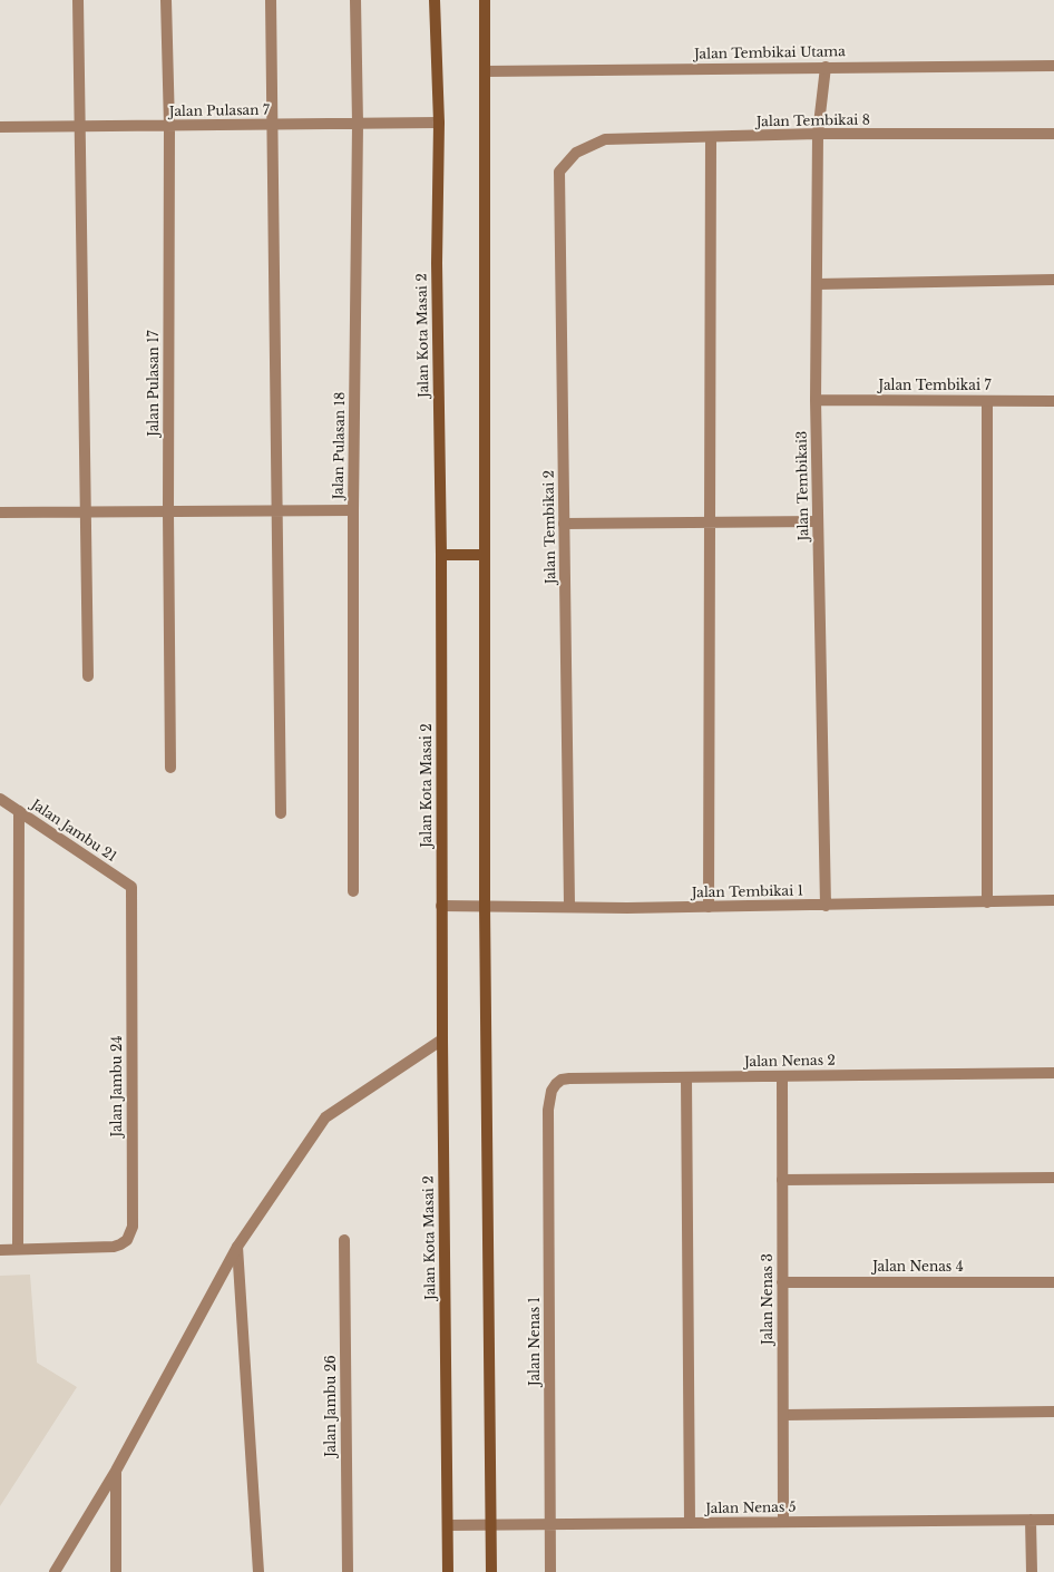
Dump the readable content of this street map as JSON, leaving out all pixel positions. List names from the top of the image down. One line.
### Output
{"streets":{"main road":["Jalan Kota Masai 2"],"street":["Jalan Tembikai Utama","Jalan Pulasan 7","Jalan Tembikai 8","Jalan Pulasan 17","Jalan Tembikai 7","Jalan Pulasan 18","Jalan Tembikai3","Jalan Tembikai 2","Jalan Jambu 21","Jalan Tembikai 1","Jalan Nenas 2","Jalan Jambu 24","Jalan Nenas 4","Jalan Nenas 3","Jalan Nenas 1","Jalan Jambu 26","Jalan Nenas 5"]},"crossings":[["Jalan Tembikai Utama","Jalan Tembikai3"],["Jalan Pulasan 7","Jalan Kota Masai 2"],["Jalan Pulasan 7","Jalan Pulasan 17"],["Jalan Pulasan 7","Jalan Pulasan 18"],["Jalan Tembikai 8","Jalan Tembikai3"],["Jalan Tembikai 8","Jalan Tembikai 2"],["Jalan Kota Masai 2","Jalan Tembikai 1"],["Jalan Kota Masai 2","Jalan Nenas 5"],["Jalan Tembikai 7","Jalan Tembikai3"],["Jalan Tembikai3","Jalan Tembikai 1"],["Jalan Tembikai 2","Jalan Tembikai 1"],["Jalan Jambu 21","Jalan Jambu 24"],["Jalan Nenas 2","Jalan Nenas 3"],["Jalan Nenas 2","Jalan Nenas 1"],["Jalan Nenas 4","Jalan Nenas 3"],["Jalan Nenas 3","Jalan Nenas 5"],["Jalan Nenas 1","Jalan Nenas 5"]]}
